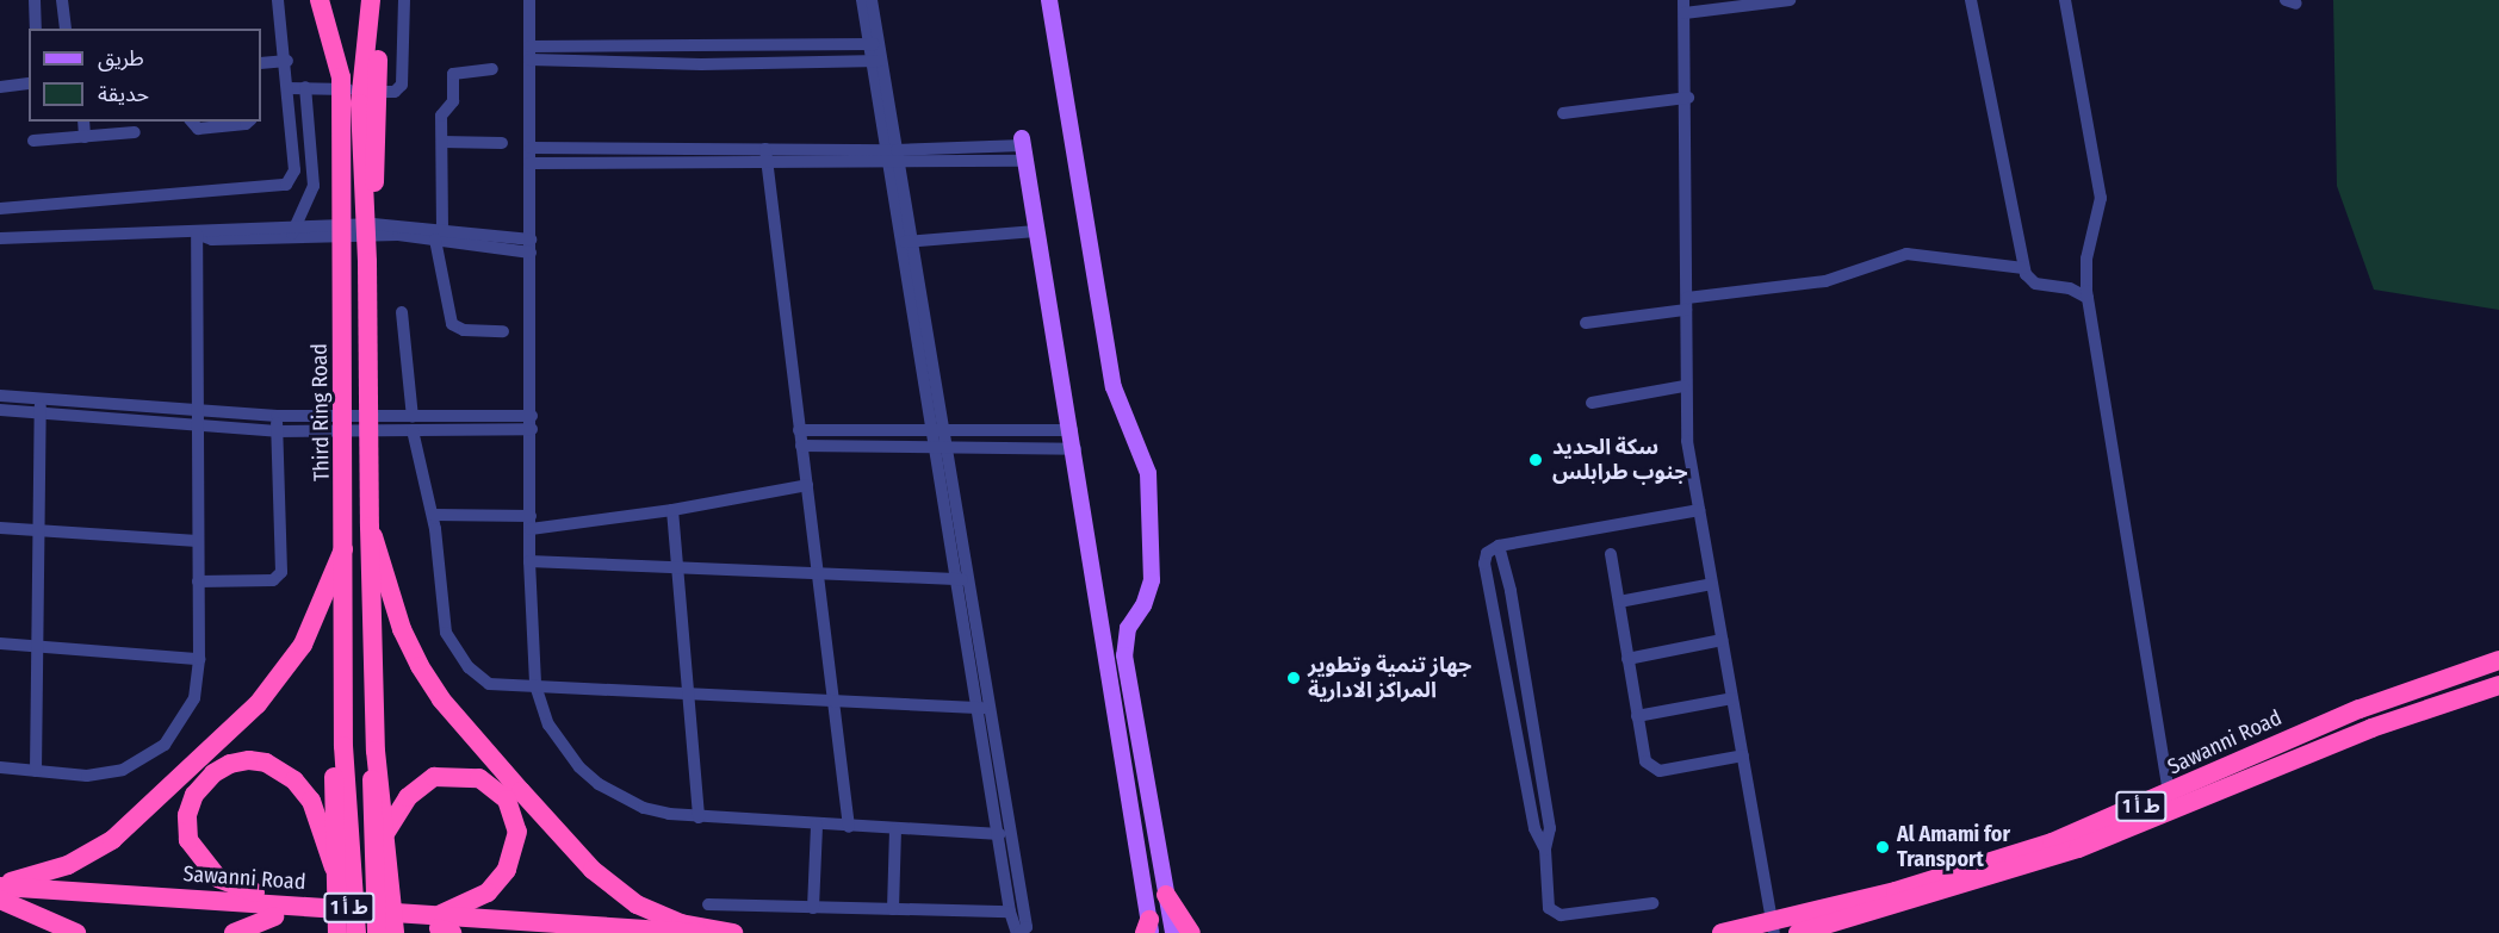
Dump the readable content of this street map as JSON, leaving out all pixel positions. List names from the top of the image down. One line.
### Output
{"streets":{"highway":["Third Ring Road","Sawanni Road","ط أ 1"]},"places":["سكة الحديد جنوب طرابلس","جهاز تنمية وتطوير المراكز الادارية","Al Amami for Transport"],"legend":["طريق","حديقة"]}
